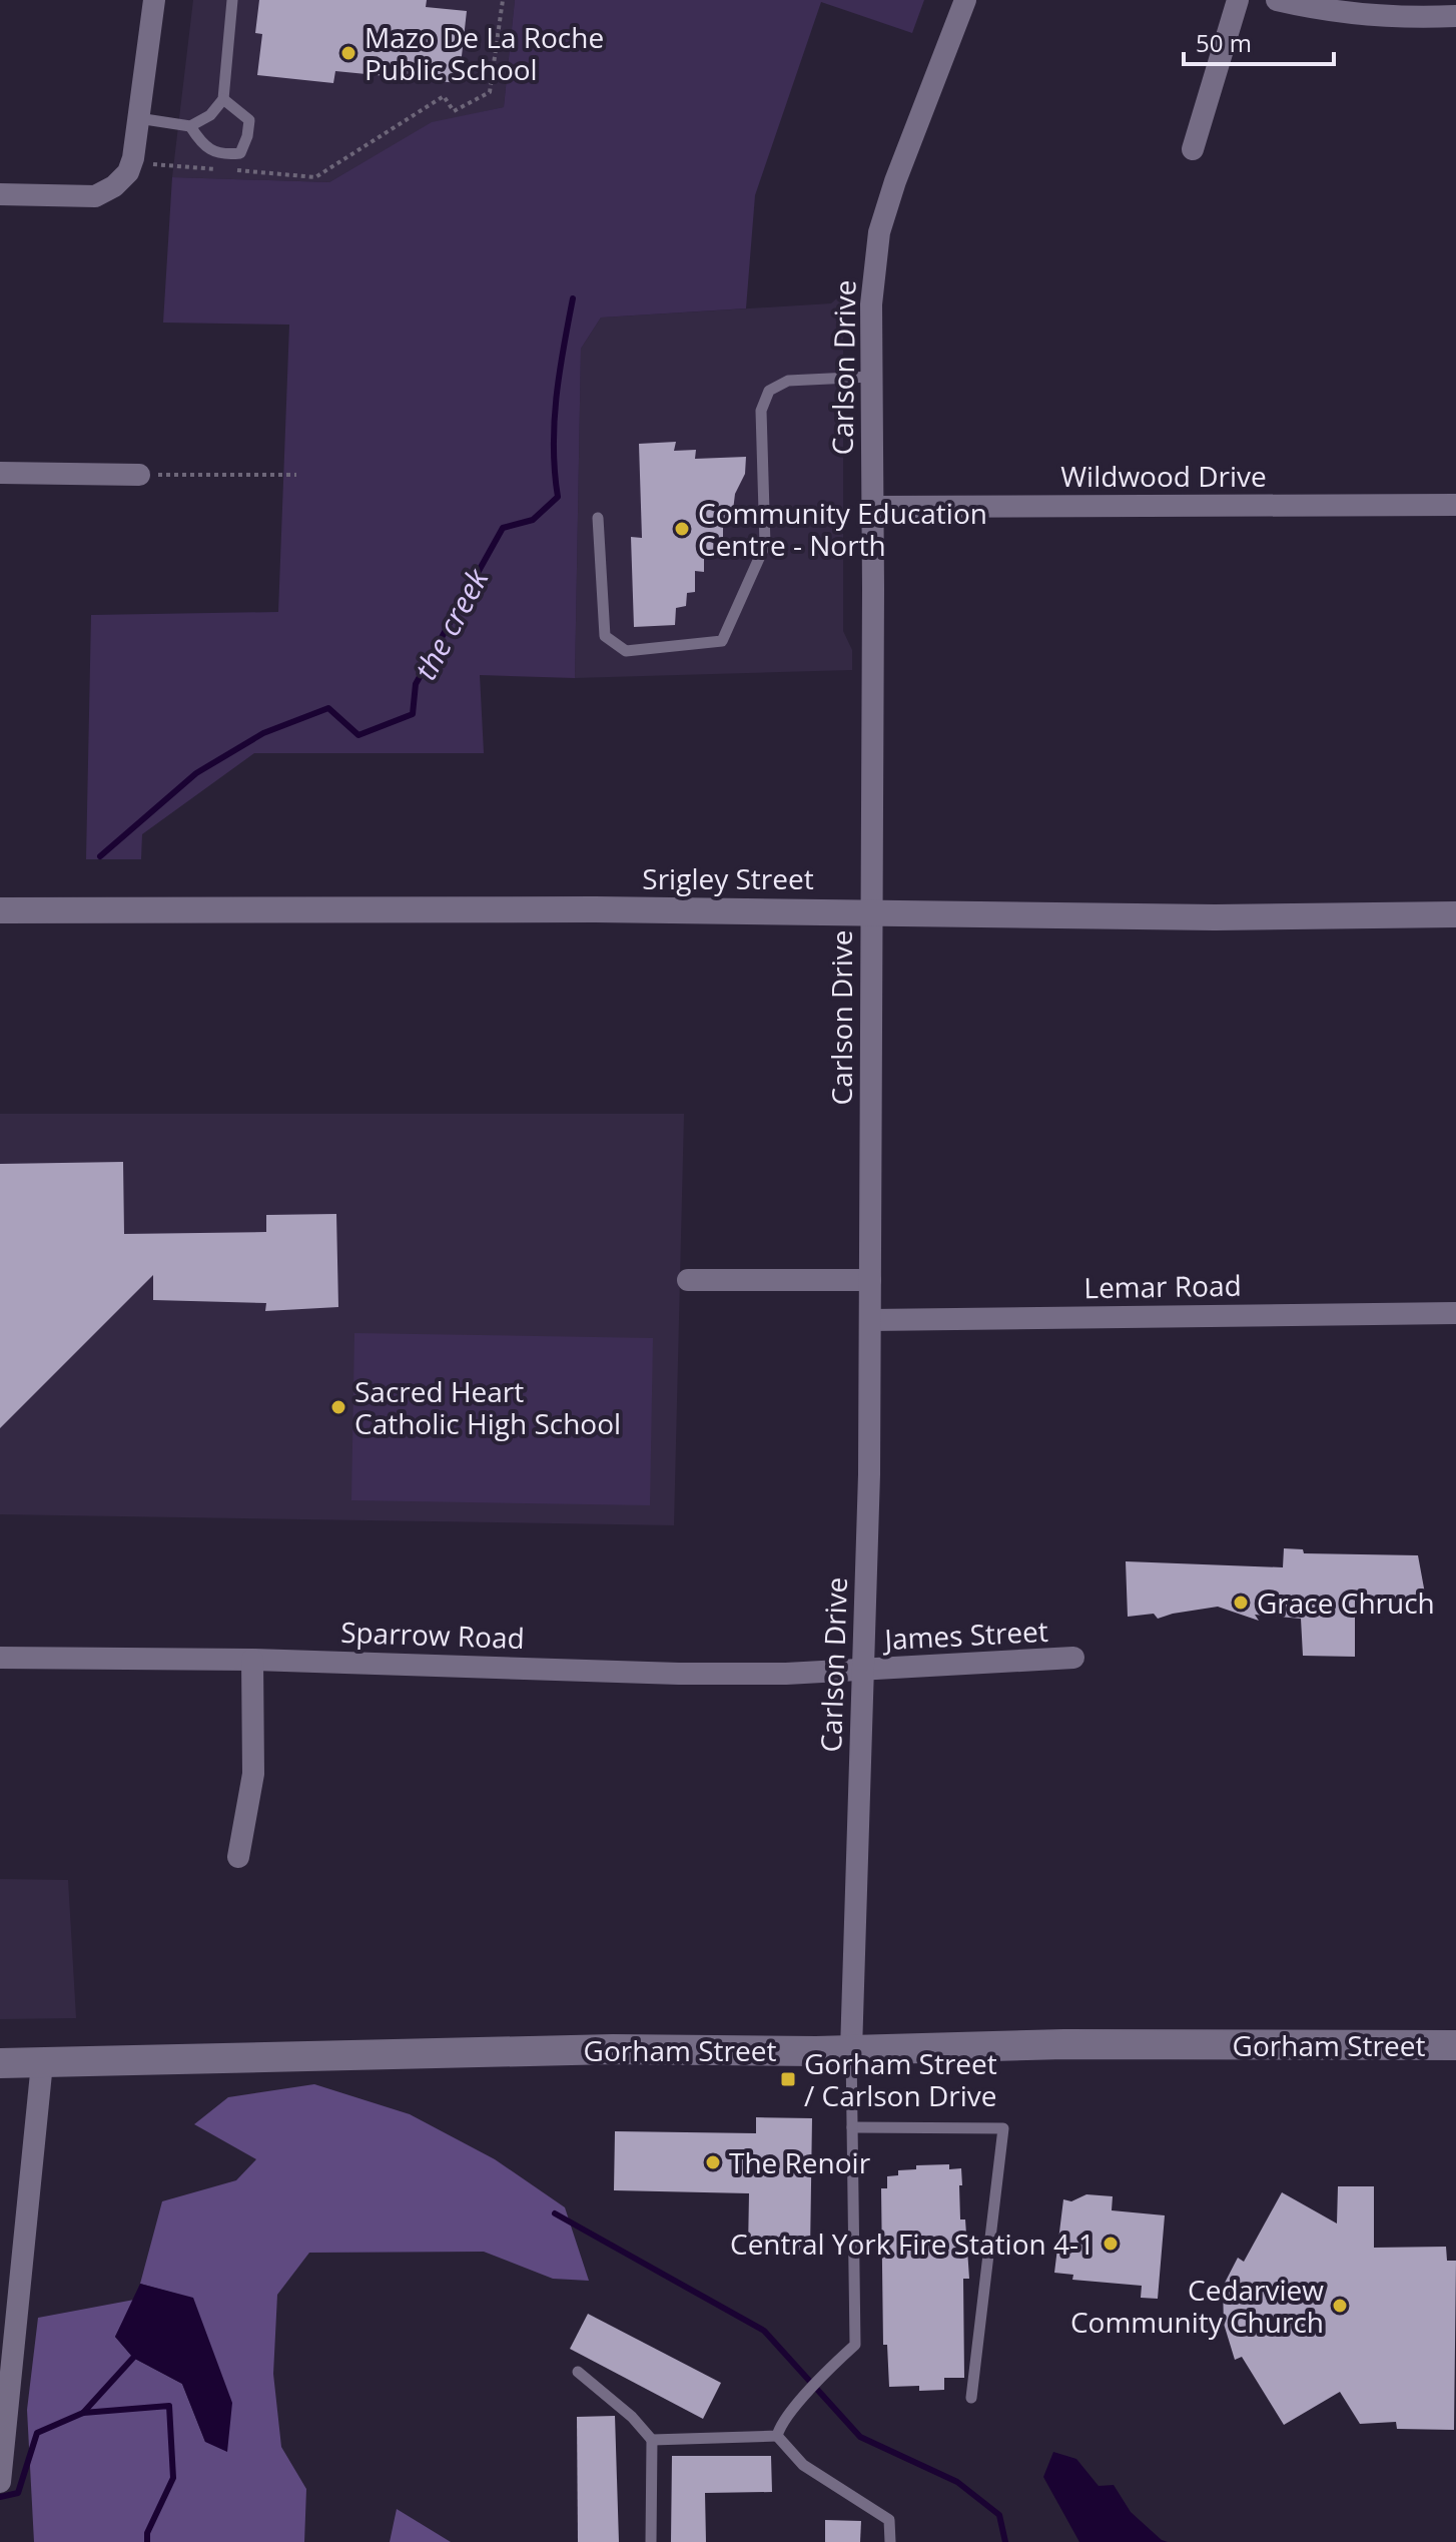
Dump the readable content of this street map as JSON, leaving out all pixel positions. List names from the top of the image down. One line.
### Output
{"streets":{"main road":["Gorham Street"],"street":["Carlson Drive","Wildwood Drive","Srigley Street","Lemar Road","Sparrow Road","James Street"]},"crossings":[["Carlson Drive","Wildwood Drive"],["Carlson Drive","Srigley Street"],["Carlson Drive","Lemar Road"],["Carlson Drive","Sparrow Road"],["Carlson Drive","James Street"],["Carlson Drive","Gorham Street"],["Sparrow Road","James Street"]],"water":["the creek"],"places":{"other":["Mazo De La Roche Public School","Community Education Centre - North","Sacred Heart Catholic High School","Grace Chruch","The Renoir","Central York Fire Station 4-1","Cedarview Community Church"],"transit":["Gorham Street / Carlson Drive"]},"scale_bar":"50 m"}
